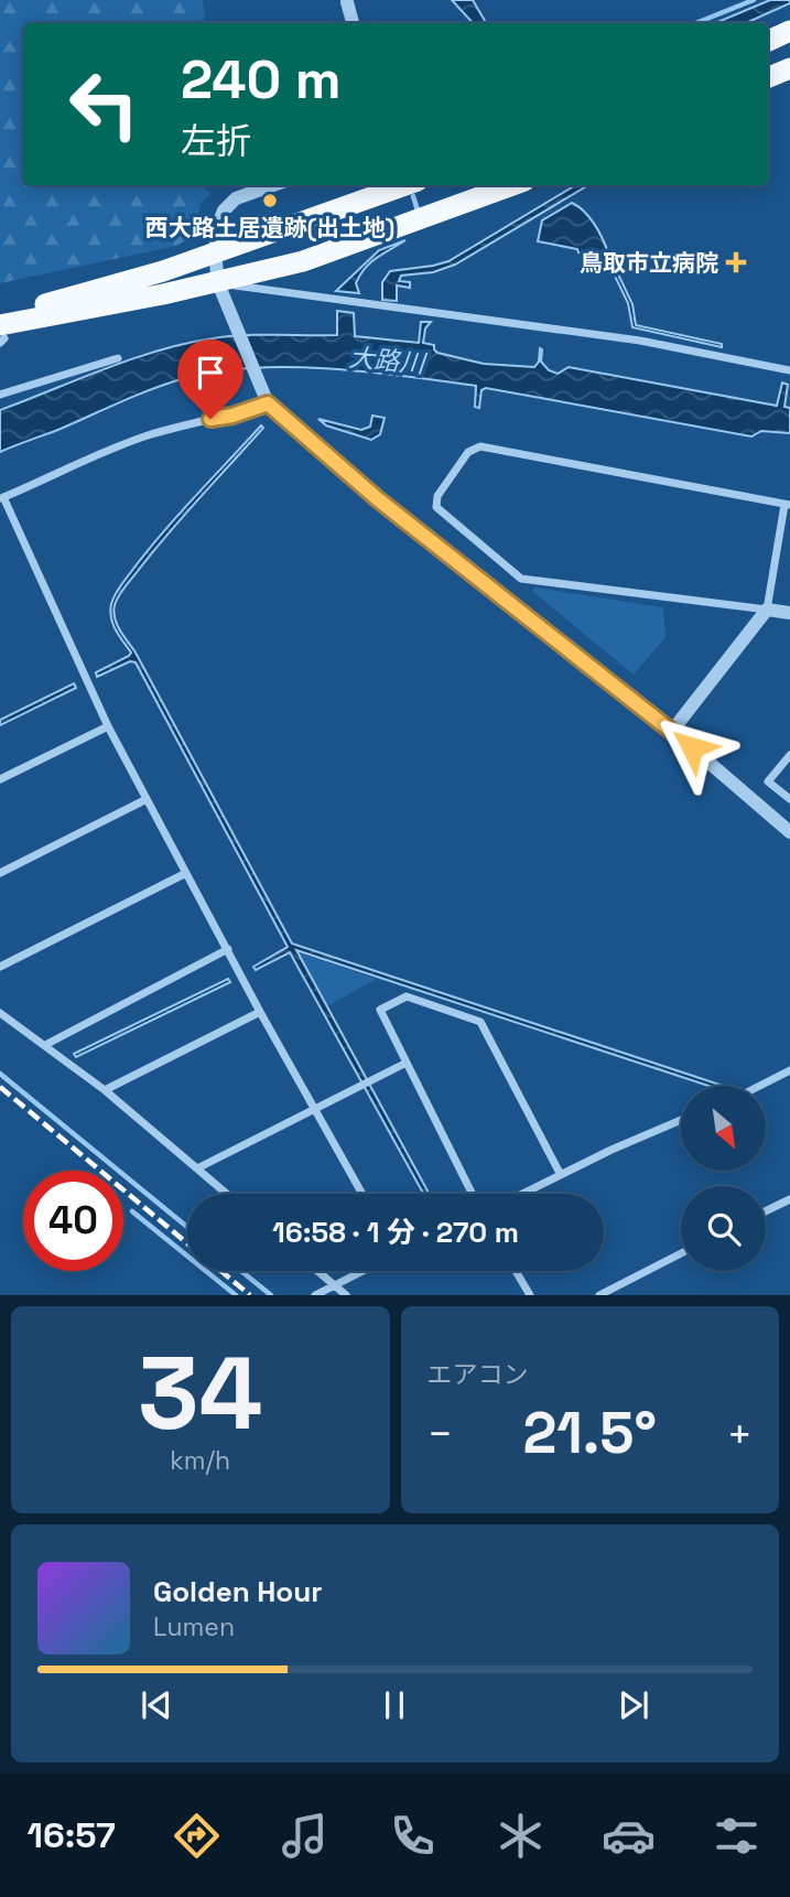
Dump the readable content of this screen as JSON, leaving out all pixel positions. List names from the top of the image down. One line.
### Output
{"water":["大路川"],"places":{"other":["西大路土居遺跡(出土地)"],"health":["鳥取市立病院"]},"north":"bottom right","page":{"turn":["240 m","左折"],"limit":"40","trip":"16:58 · 1 分 · 270 m","tile":[["34","km/h"],"エアコン"],"heat":["−","21.5°","+"],"song":["Golden Hour","Lumen"],"tabs":"16:57"}}
